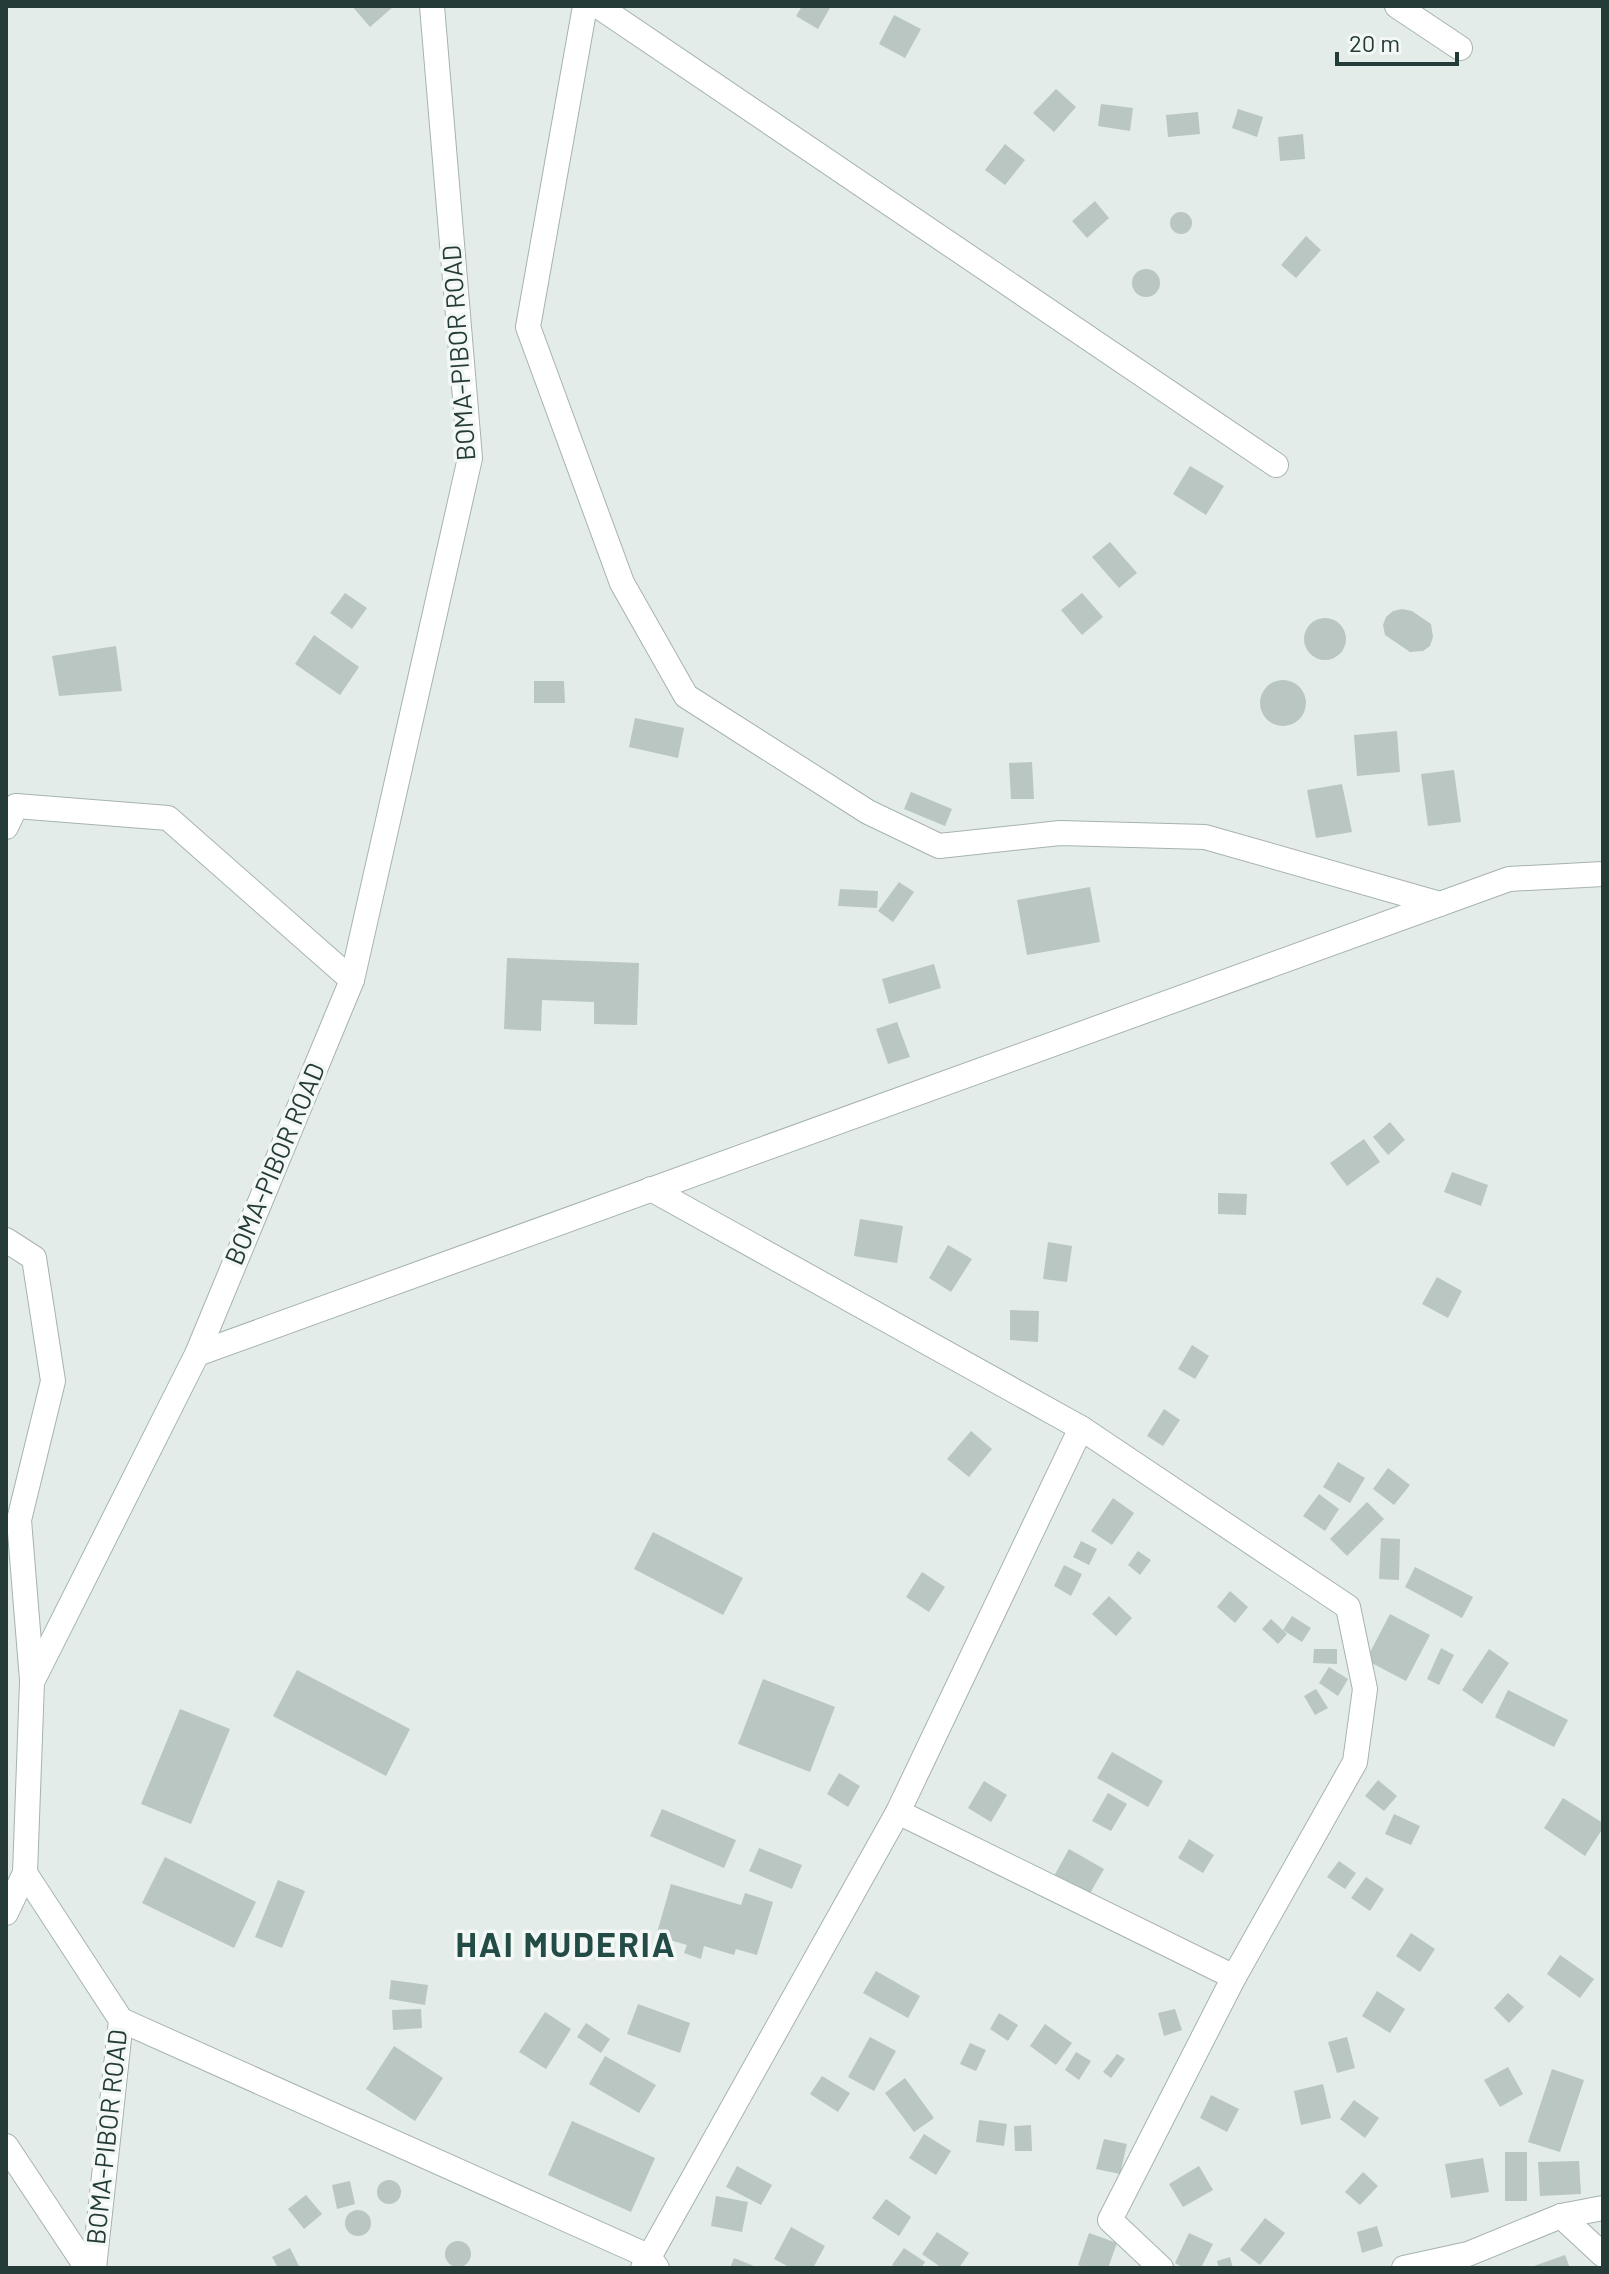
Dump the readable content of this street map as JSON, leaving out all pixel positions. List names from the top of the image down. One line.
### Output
{"streets":{"street":["BOMA-PIBOR ROAD"]},"districts":["HAI MUDERIA"],"scale_bar":"20 m"}
